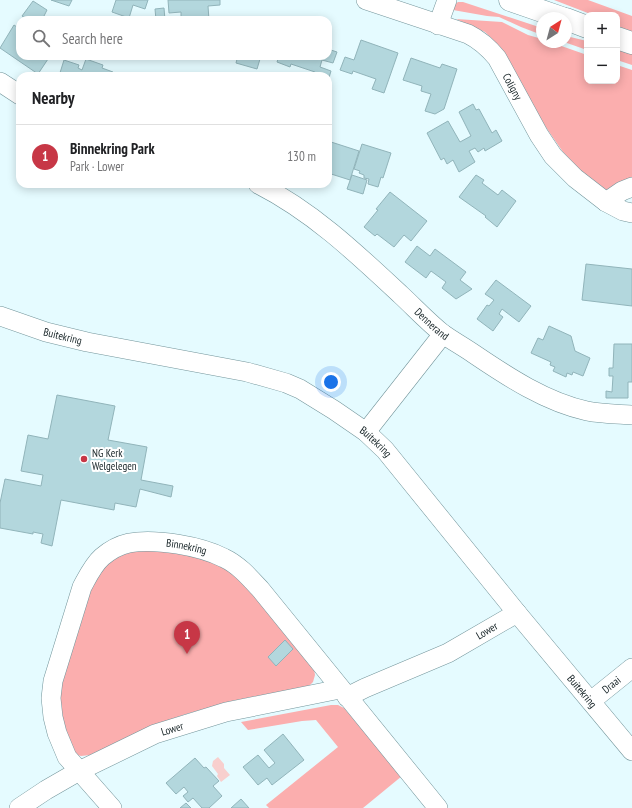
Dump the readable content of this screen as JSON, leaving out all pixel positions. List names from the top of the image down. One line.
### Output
{"streets":{"street":["Coligny","Dennerand","Buitekring","Binnekring","Lower","Draai"]},"crossings":[["Buitekring","Lower"],["Buitekring","Draai"],["Binnekring","Lower"]],"places":["NG Kerk Welgelegen"],"north":"top right","page":{"map_buttons":["+","−"],"search":"Search here","heading":"Nearby","list":[{"mark":"1","name":"Binnekring Park","note":"Park · Lower","value":"130 m"}],"pins":"1"}}
